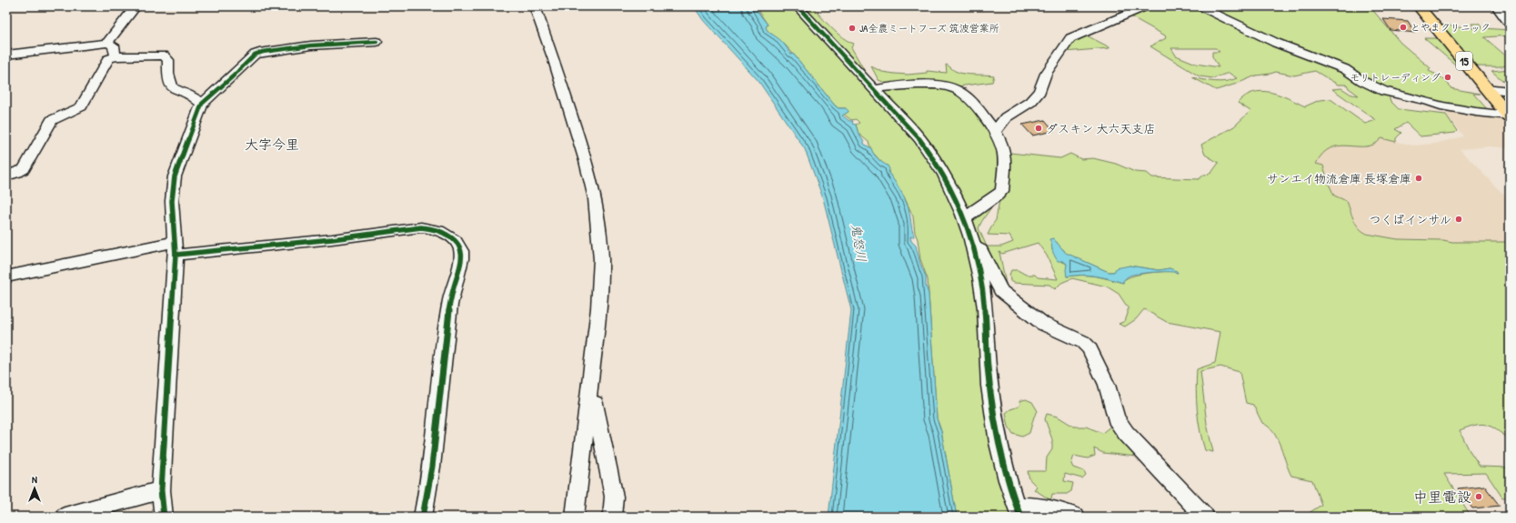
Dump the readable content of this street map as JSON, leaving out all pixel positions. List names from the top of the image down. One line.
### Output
{"streets":{"main road":["15"]},"districts":["大字今里"],"water":["鬼怒川"],"places":["とやまクリニック","JA全農ミートフーズ 筑波営業所","モリトレーディング","ダスキン 大六天支店","サンエイ物流倉庫 長塚倉庫","つくばインサル","中里電設"],"north":"top"}
